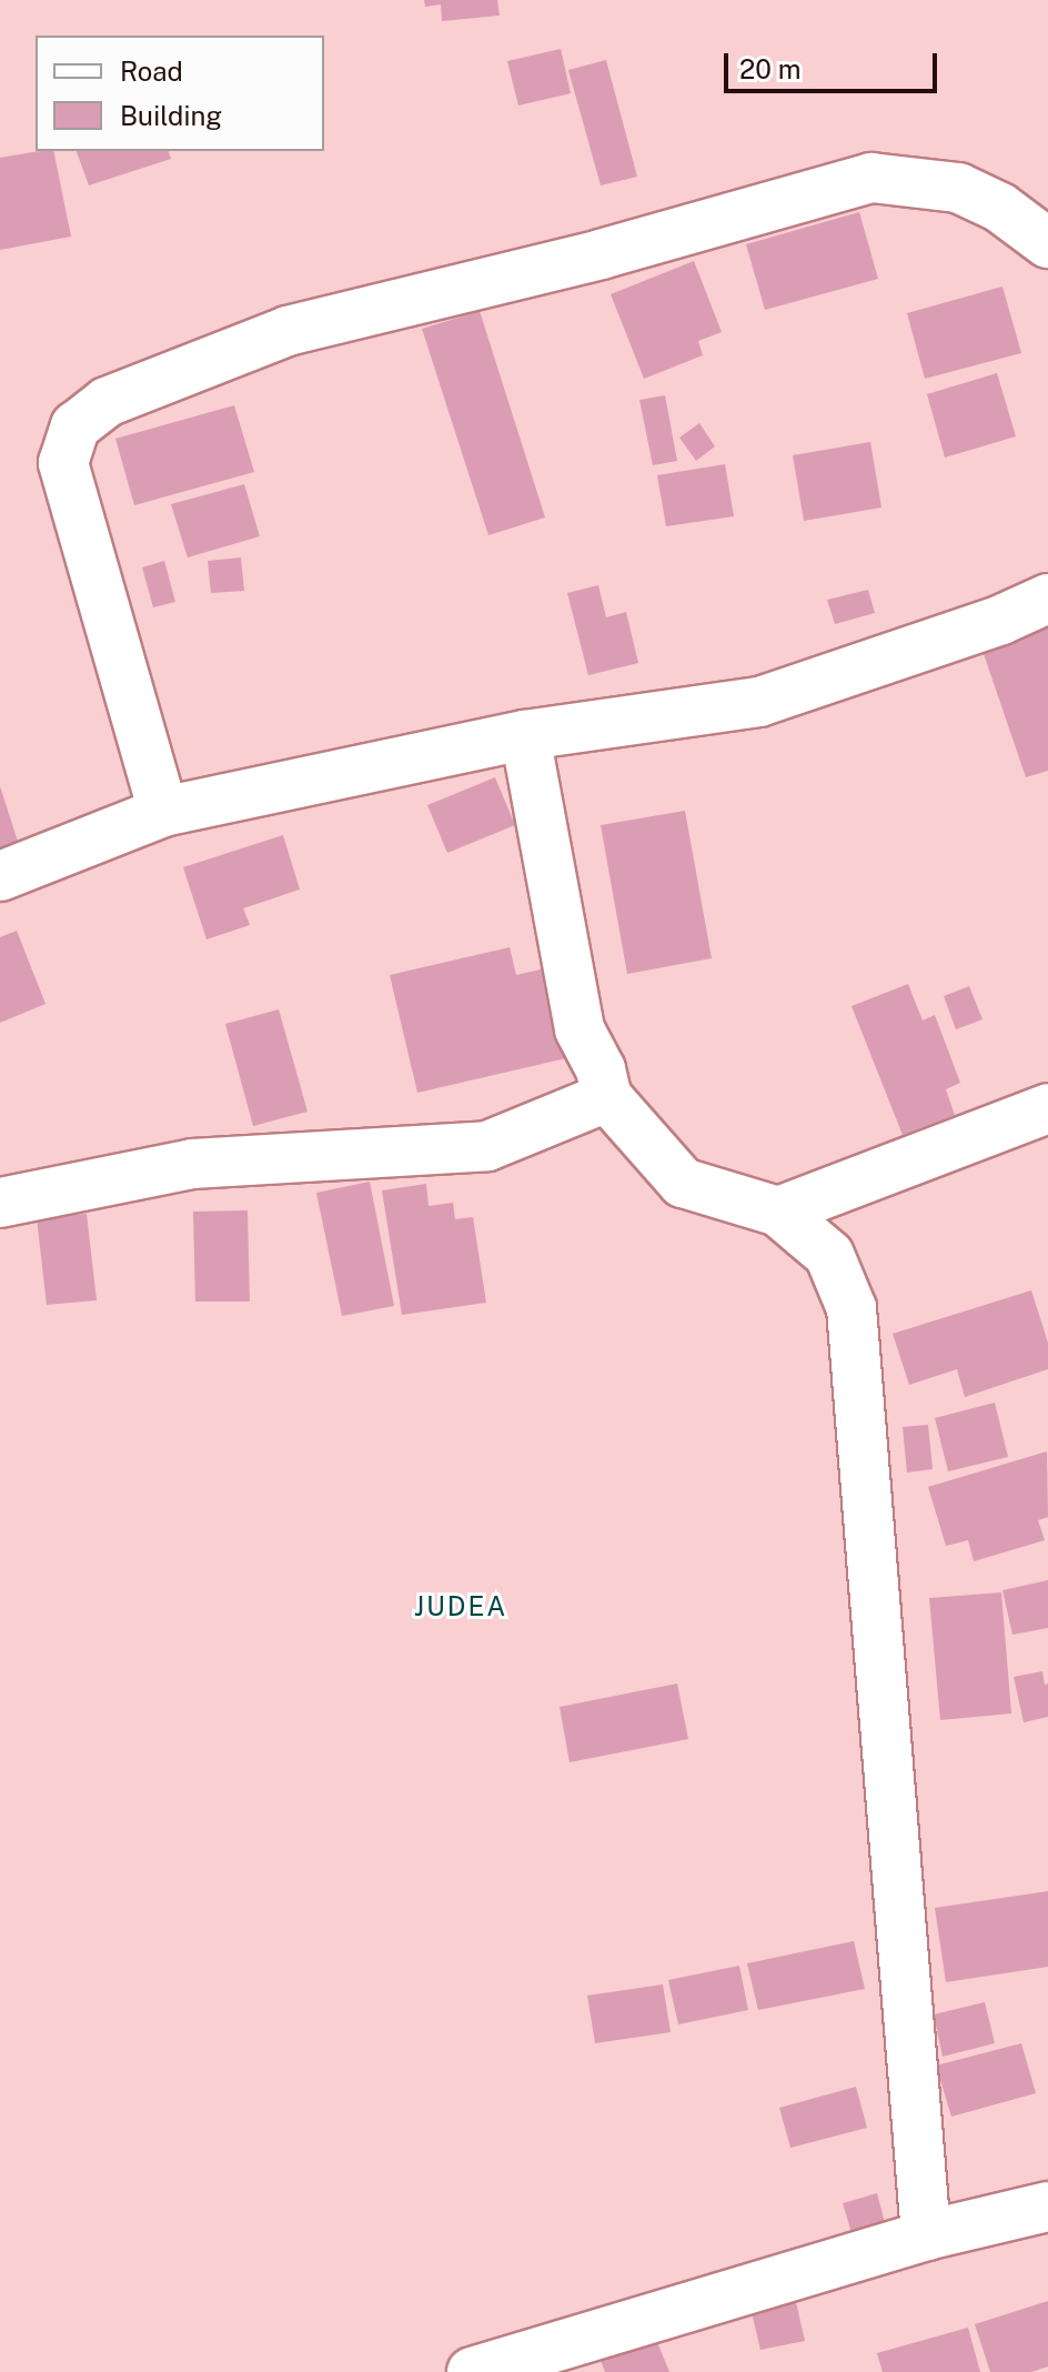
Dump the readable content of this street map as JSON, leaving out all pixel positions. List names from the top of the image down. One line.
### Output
{"districts":["JUDEA"],"legend":["Road","Building"],"scale_bar":"20 m"}
